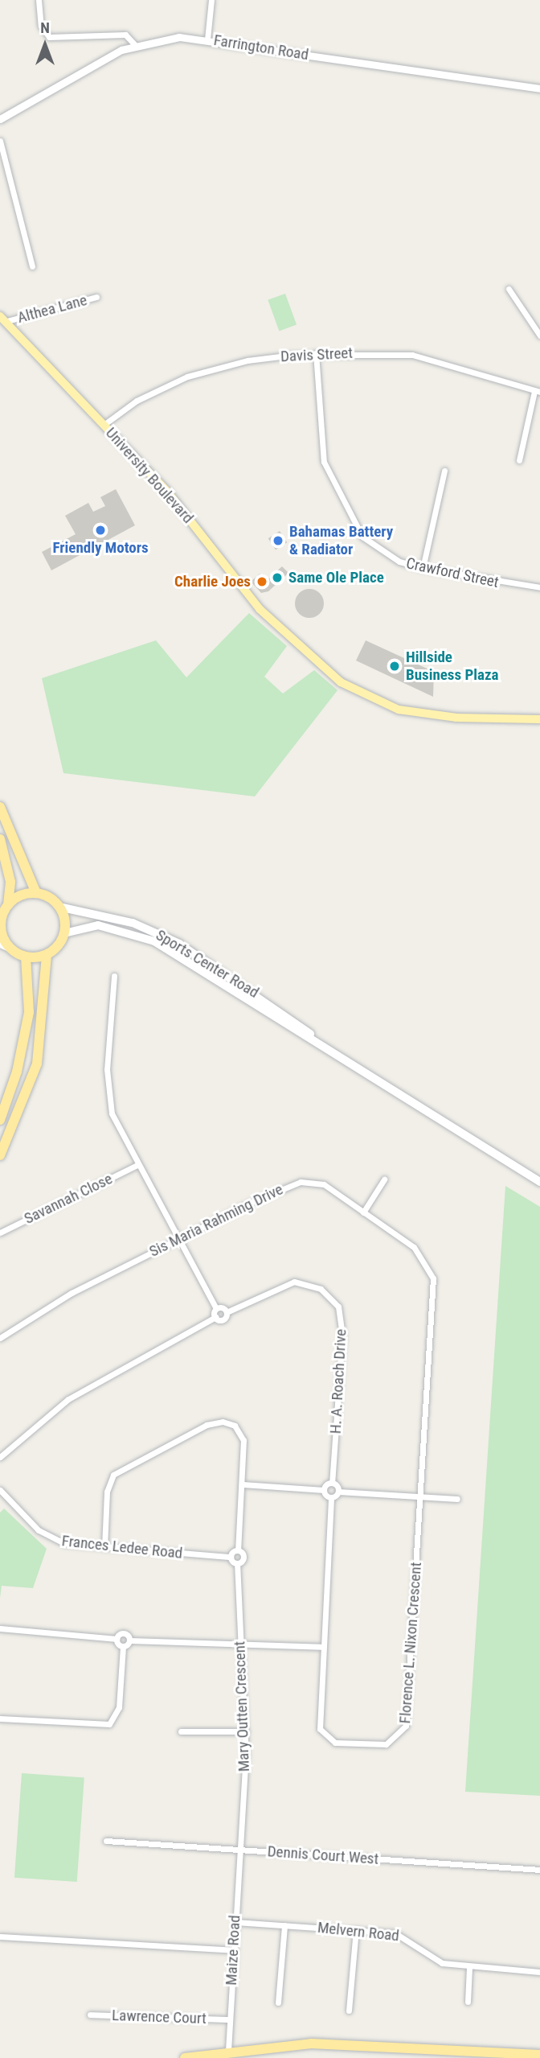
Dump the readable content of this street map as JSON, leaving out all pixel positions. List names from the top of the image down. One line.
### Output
{"streets":{"main road":["University Boulevard","Sports Center Road"],"street":["Farrington Road","Althea Lane","Davis Street","Crawford Street","Savannah Close","Sis Maria Rahming Drive","H. A. Roach Drive","Frances Ledee Road","Florence L. Nixon Crescent","Mary Outten Crescent","Dennis Court West","Melvern Road","Maize Road","Lawrence Court"]},"crossings":[["Althea Lane","University Boulevard"],["Davis Street","University Boulevard"],["Davis Street","Crawford Street"],["Sis Maria Rahming Drive","Florence L. Nixon Crescent"],["Mary Outten Crescent","Dennis Court West"],["Mary Outten Crescent","Maize Road"],["Dennis Court West","Maize Road"],["Melvern Road","Maize Road"],["Maize Road","Lawrence Court"]],"places":["Friendly Motors","Bahamas Battery & Radiator","Same Ole Place","Charlie Joes","Hillside Business Plaza"],"north":"top"}
